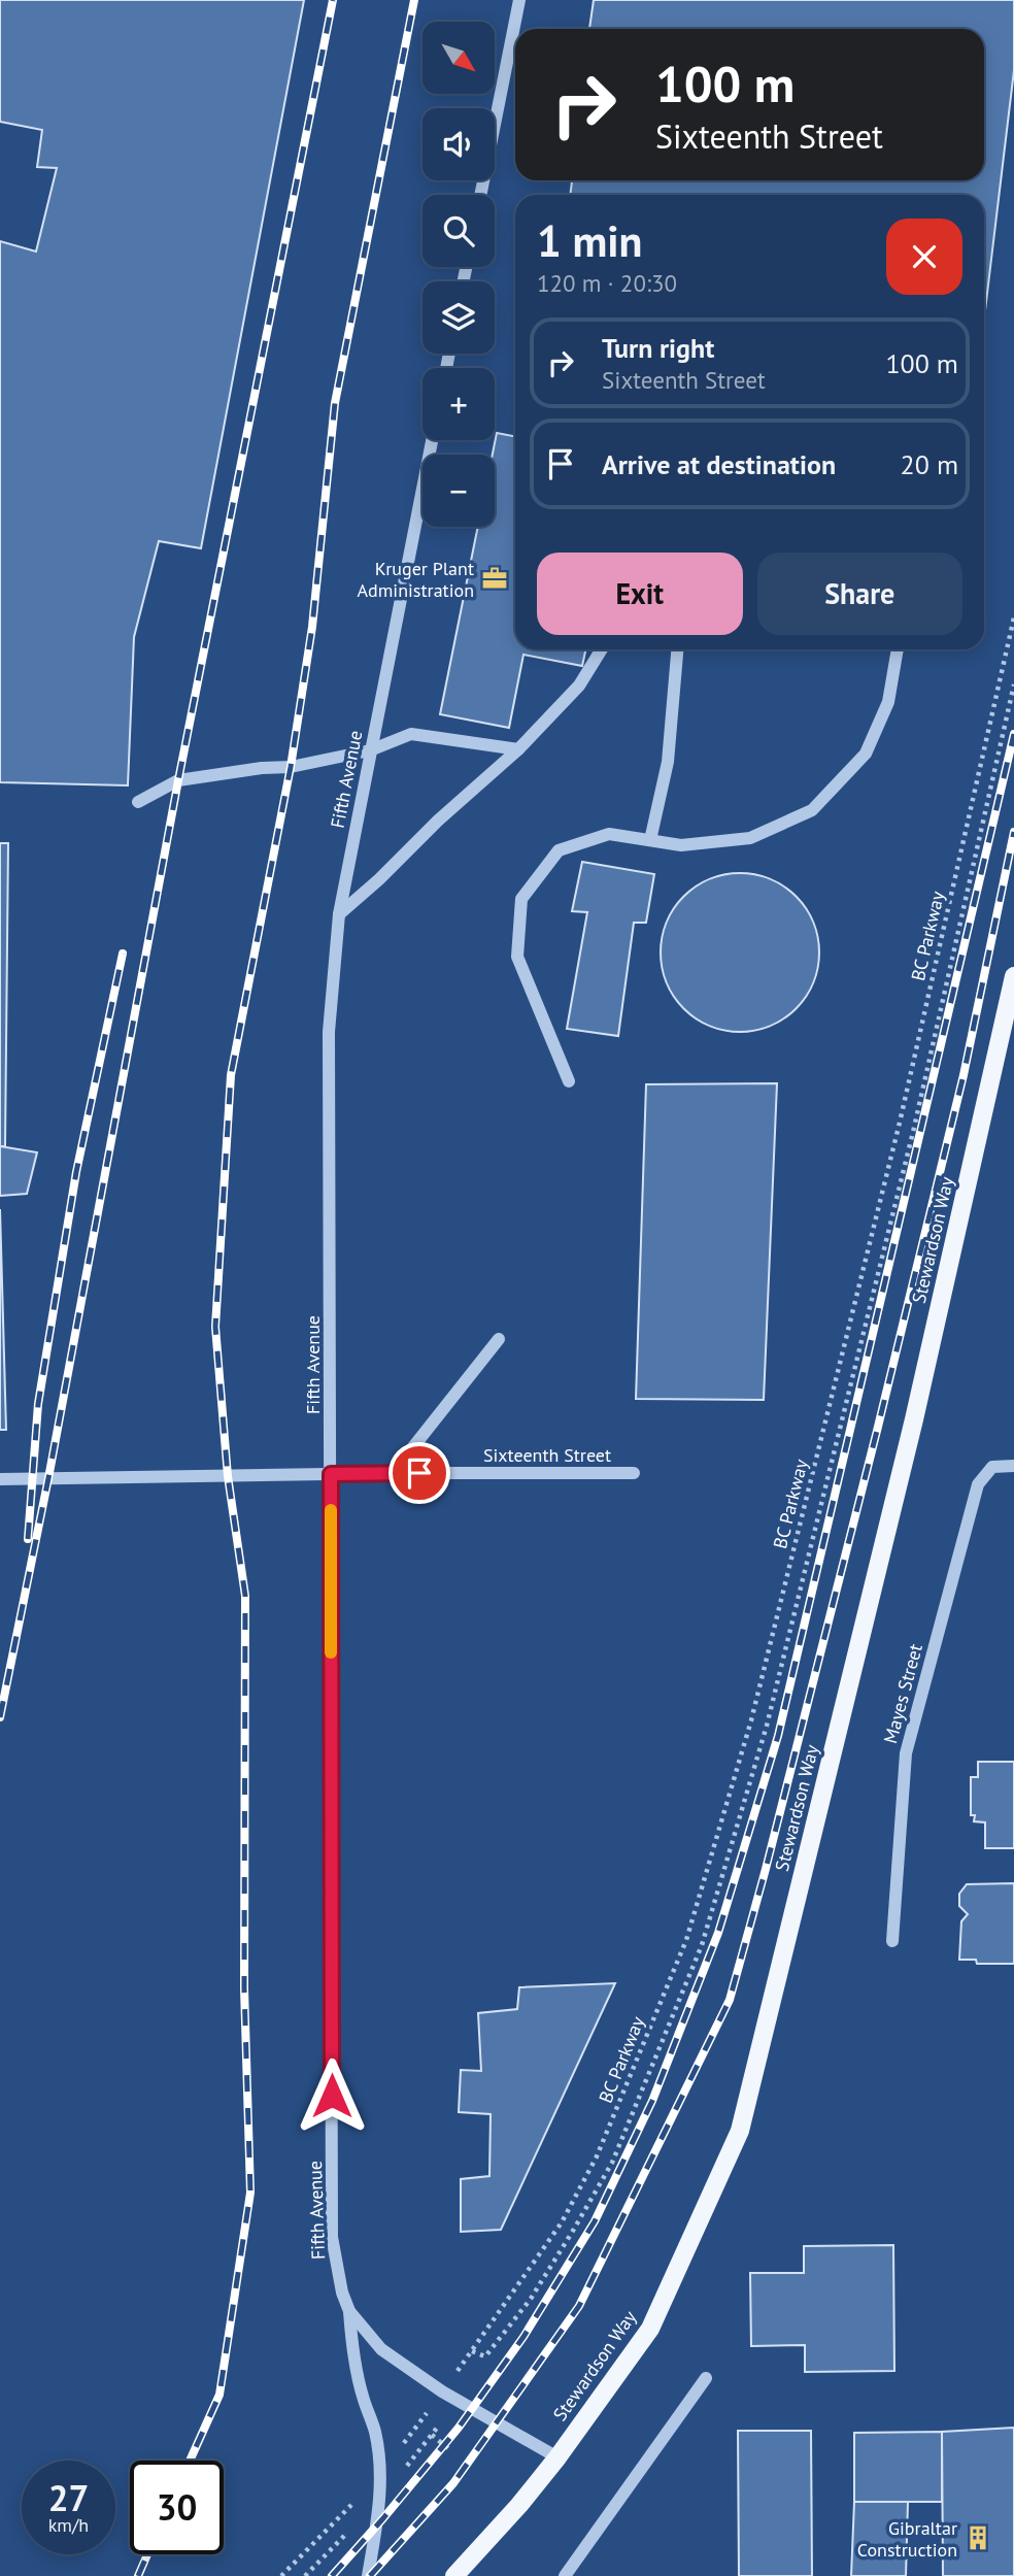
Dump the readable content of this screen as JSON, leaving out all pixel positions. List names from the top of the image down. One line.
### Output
{"streets":{"main road":["Stewardson Way"],"street":["Fifth Avenue","Sixteenth Street","Mayes Street"],"path":["BC Parkway"]},"crossings":[["Fifth Avenue","BC Parkway"],["Fifth Avenue","Stewardson Way"],["Fifth Avenue","Sixteenth Street"]],"places":{"office":["Kruger Plant Administration"],"building":["Gibraltar Construction"]},"north":"bottom right","page":{"map_buttons":["+","−"],"turn":["100 m","Sixteenth Street"],"heading":["1 min","120 m · 20:30"],"list":[{"name":"Turn right","note":"Sixteenth Street","value":"100 m"},{"name":"Arrive at destination","value":"20 m"}],"buttons":["Exit","Share"],"speed":"27 km/h","limit":"30"}}
